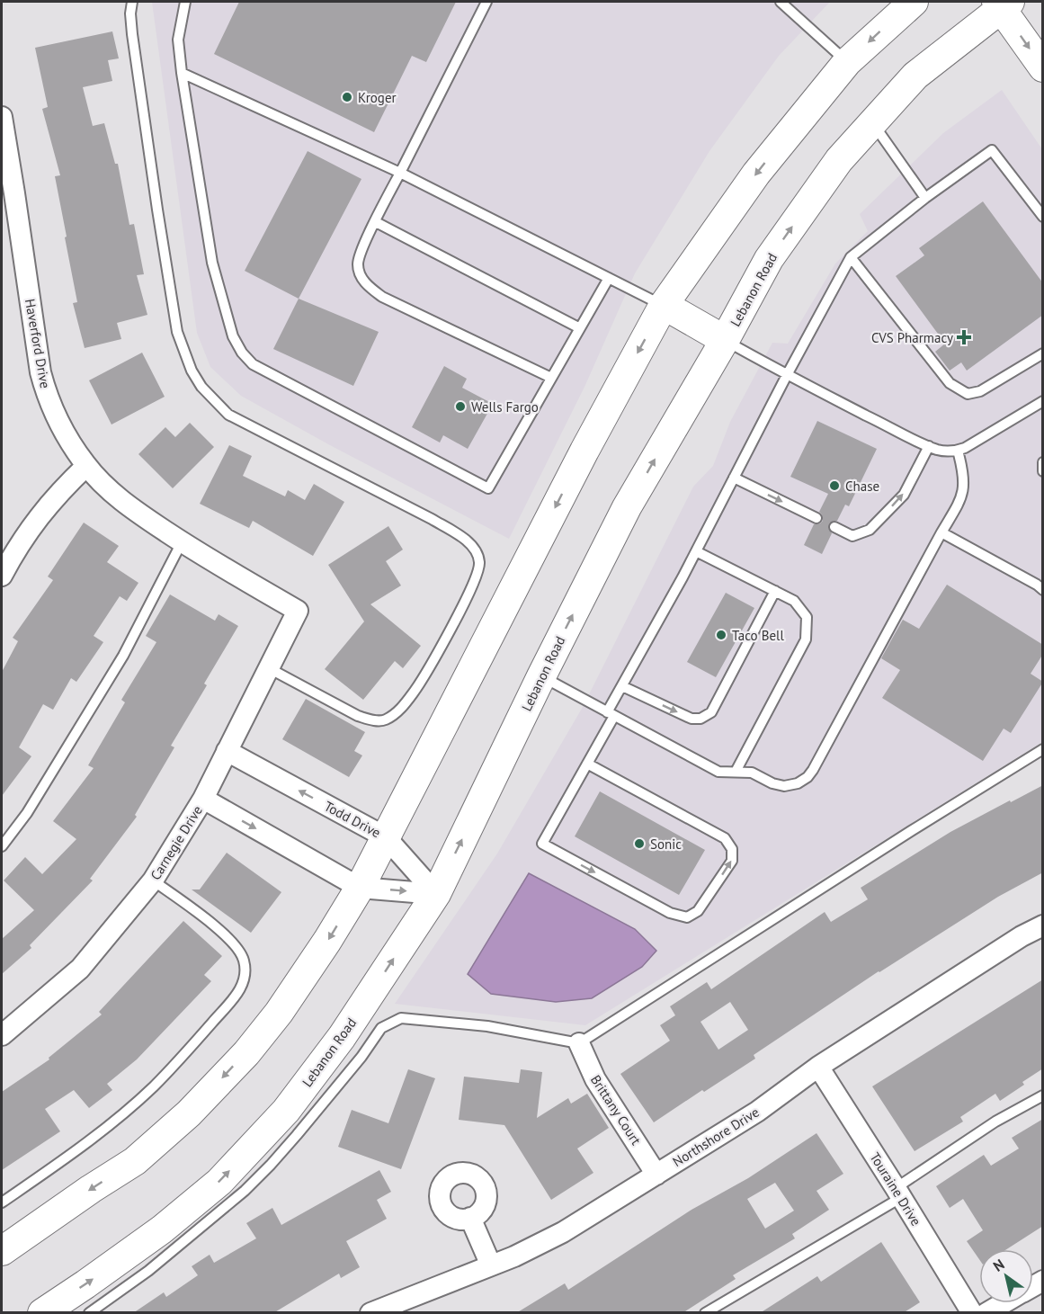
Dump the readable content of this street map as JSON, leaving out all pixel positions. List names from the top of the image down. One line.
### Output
{"streets":{"main road":["Lebanon Road"],"street":["Haverford Drive","Todd Drive","Carnegie Drive","Brittany Court","Northshore Drive","Touraine Drive"]},"crossings":[["Lebanon Road","Todd Drive"],["Haverford Drive","Carnegie Drive"],["Todd Drive","Carnegie Drive"],["Brittany Court","Northshore Drive"],["Northshore Drive","Touraine Drive"]],"places":{"other":["Kroger","Wells Fargo","Chase","Taco Bell","Sonic"],"health":["CVS Pharmacy"]},"north":"top left"}
